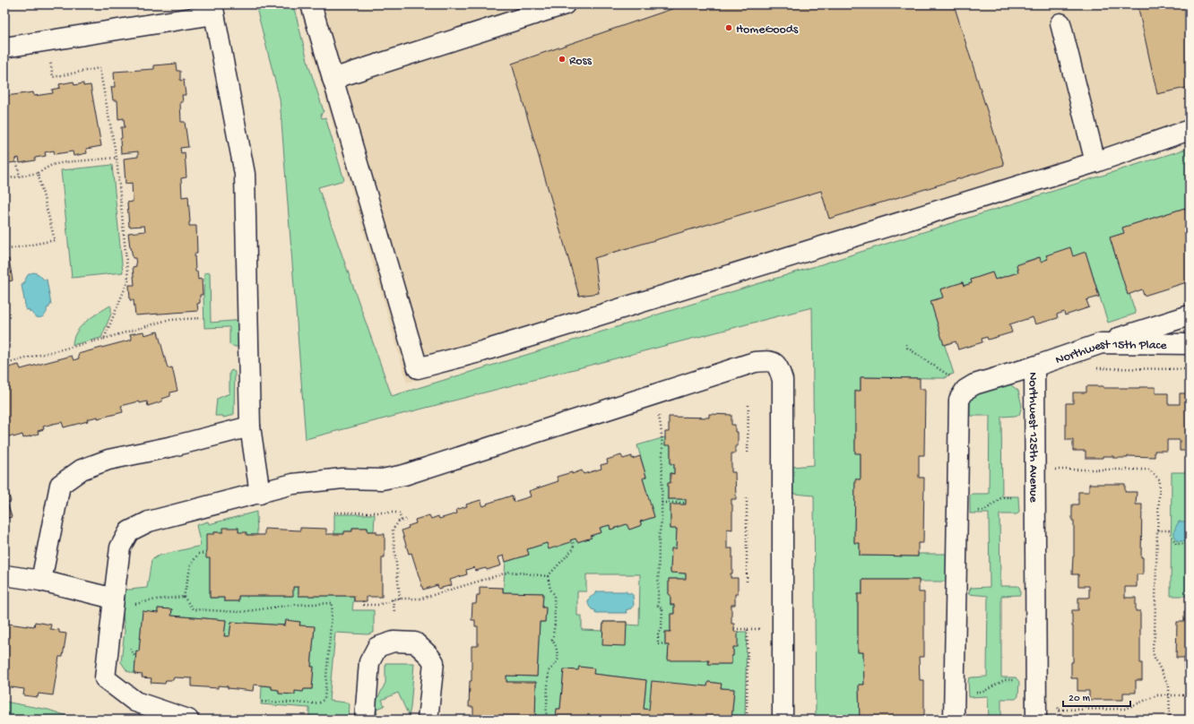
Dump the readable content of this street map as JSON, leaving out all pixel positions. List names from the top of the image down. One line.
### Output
{"streets":{"street":["Northwest 15th Place","Northwest 125th Avenue"]},"crossings":[["Northwest 15th Place","Northwest 125th Avenue"]],"places":["HomeGoods","Ross"],"scale_bar":"20 m"}
